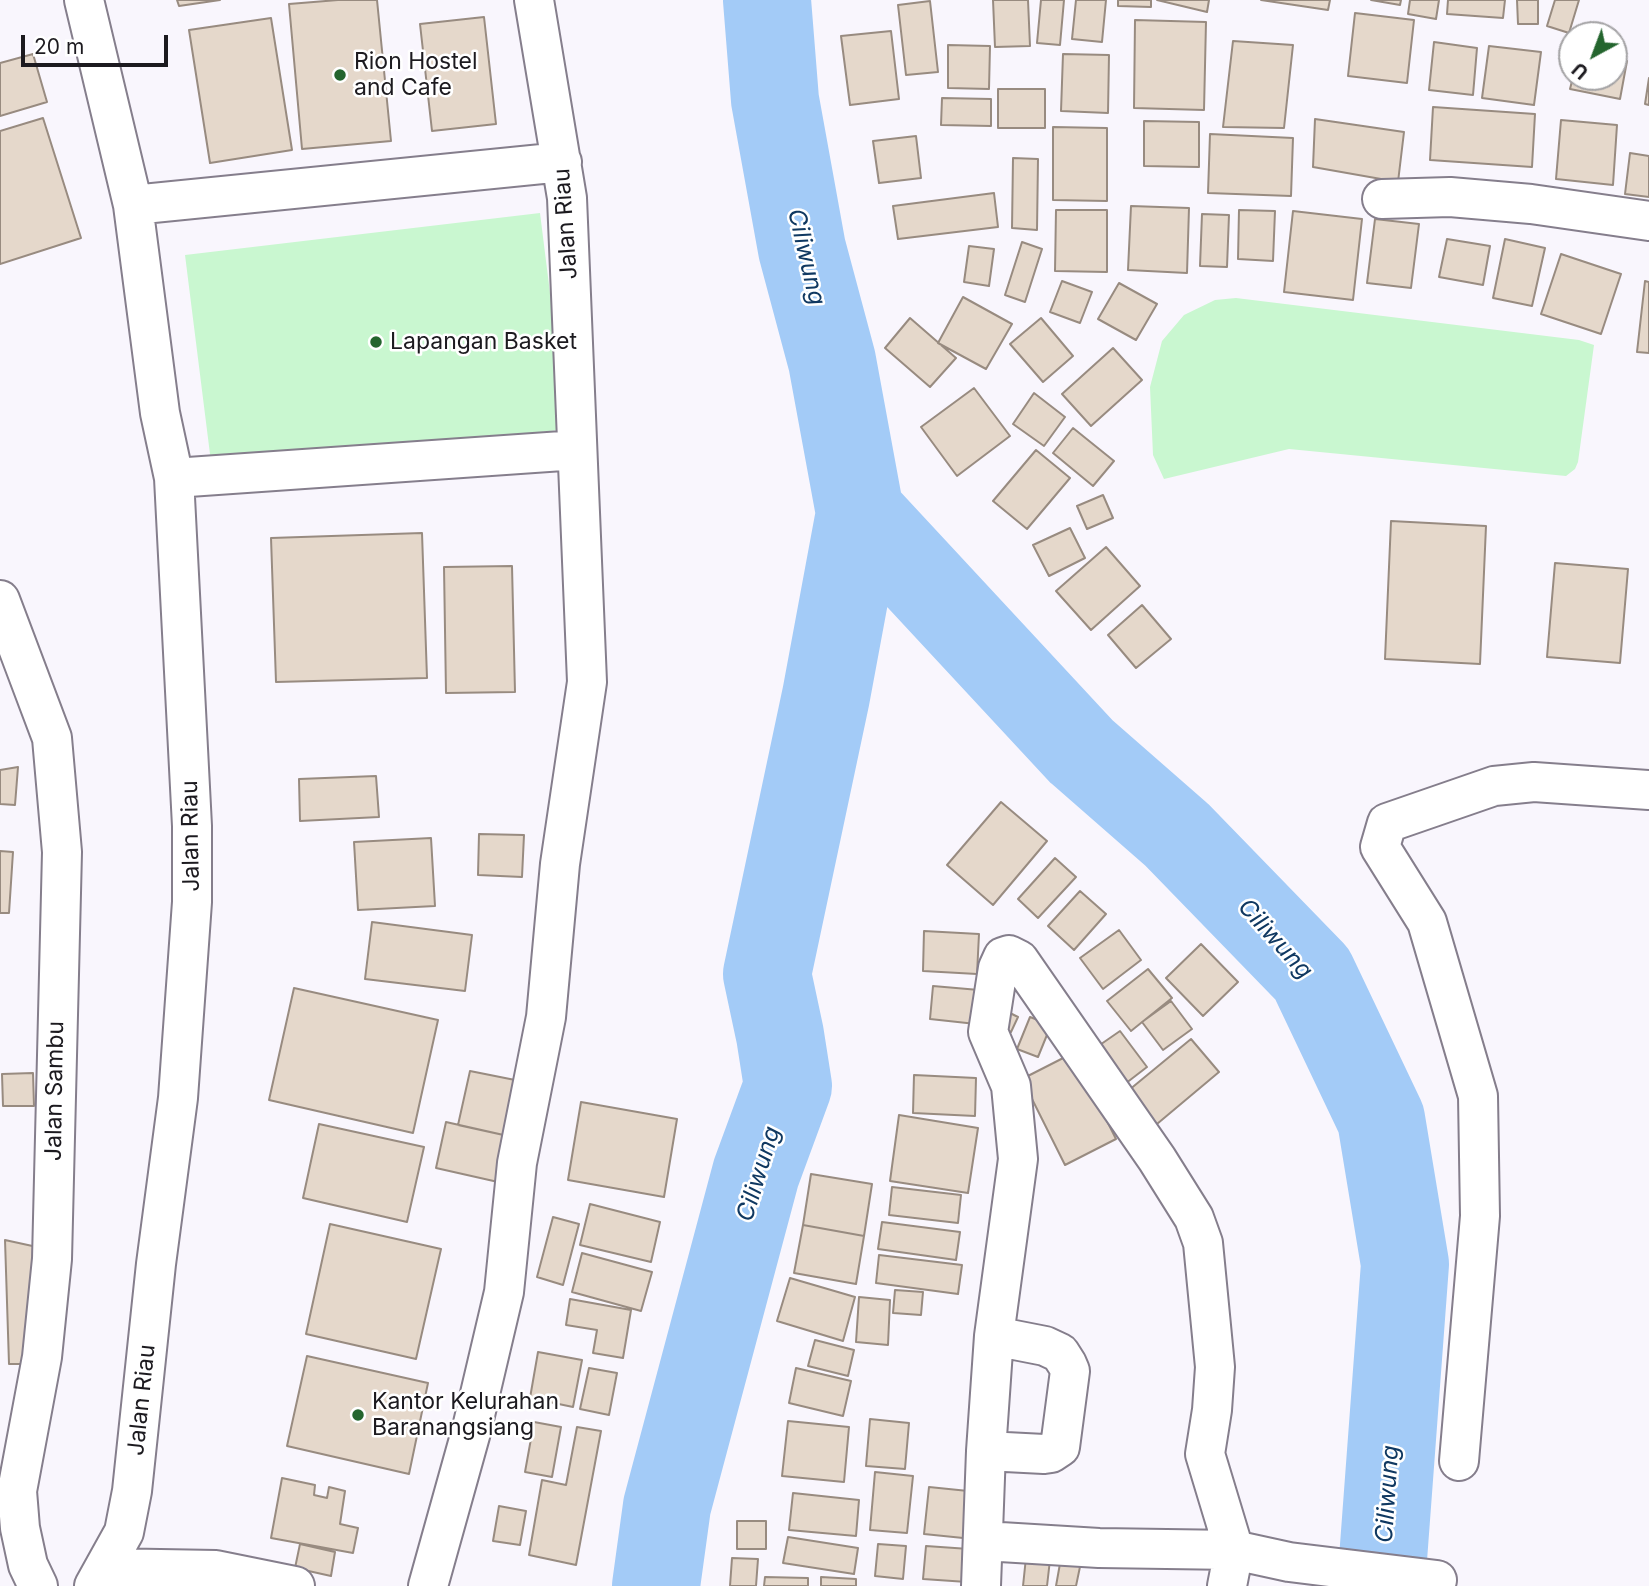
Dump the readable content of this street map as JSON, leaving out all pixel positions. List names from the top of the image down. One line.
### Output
{"streets":{"street":["Jalan Riau","Jalan Sambu"]},"water":["Ciliwung"],"places":["Rion Hostel and Cafe","Lapangan Basket","Kantor Kelurahan Baranangsiang"],"scale_bar":"20 m","north":"bottom left"}
